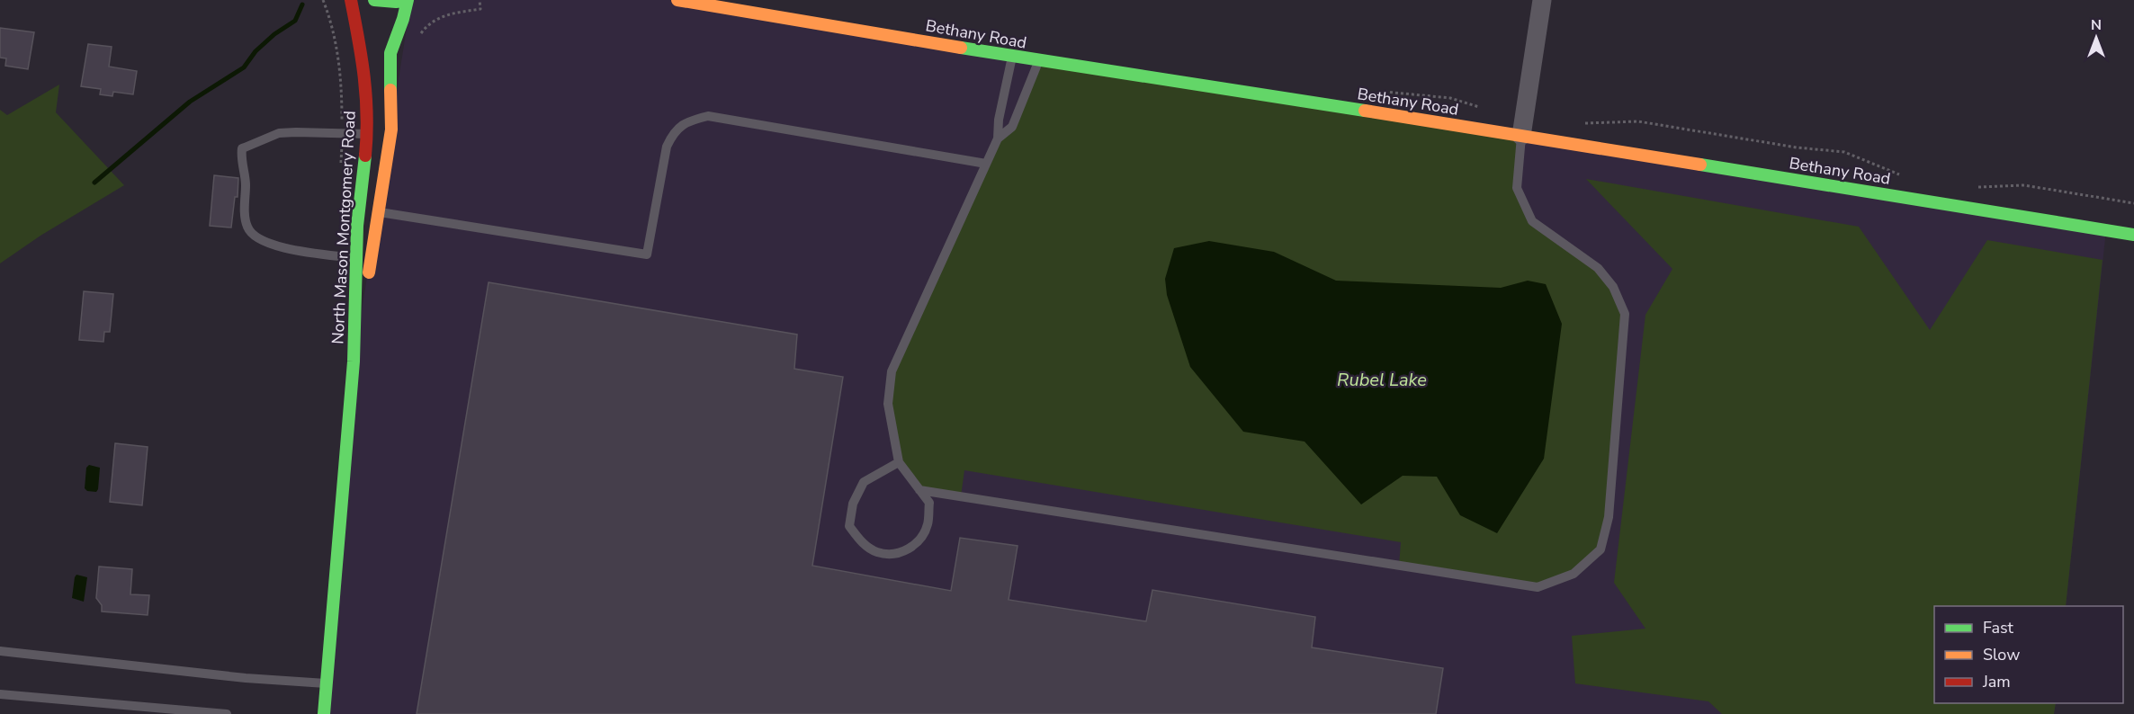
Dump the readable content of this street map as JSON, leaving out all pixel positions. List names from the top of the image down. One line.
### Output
{"streets":{"main road":["Bethany Road","North Mason Montgomery Road"]},"water":["Rubel Lake"],"legend":["Fast","Slow","Jam"],"north":"top"}
